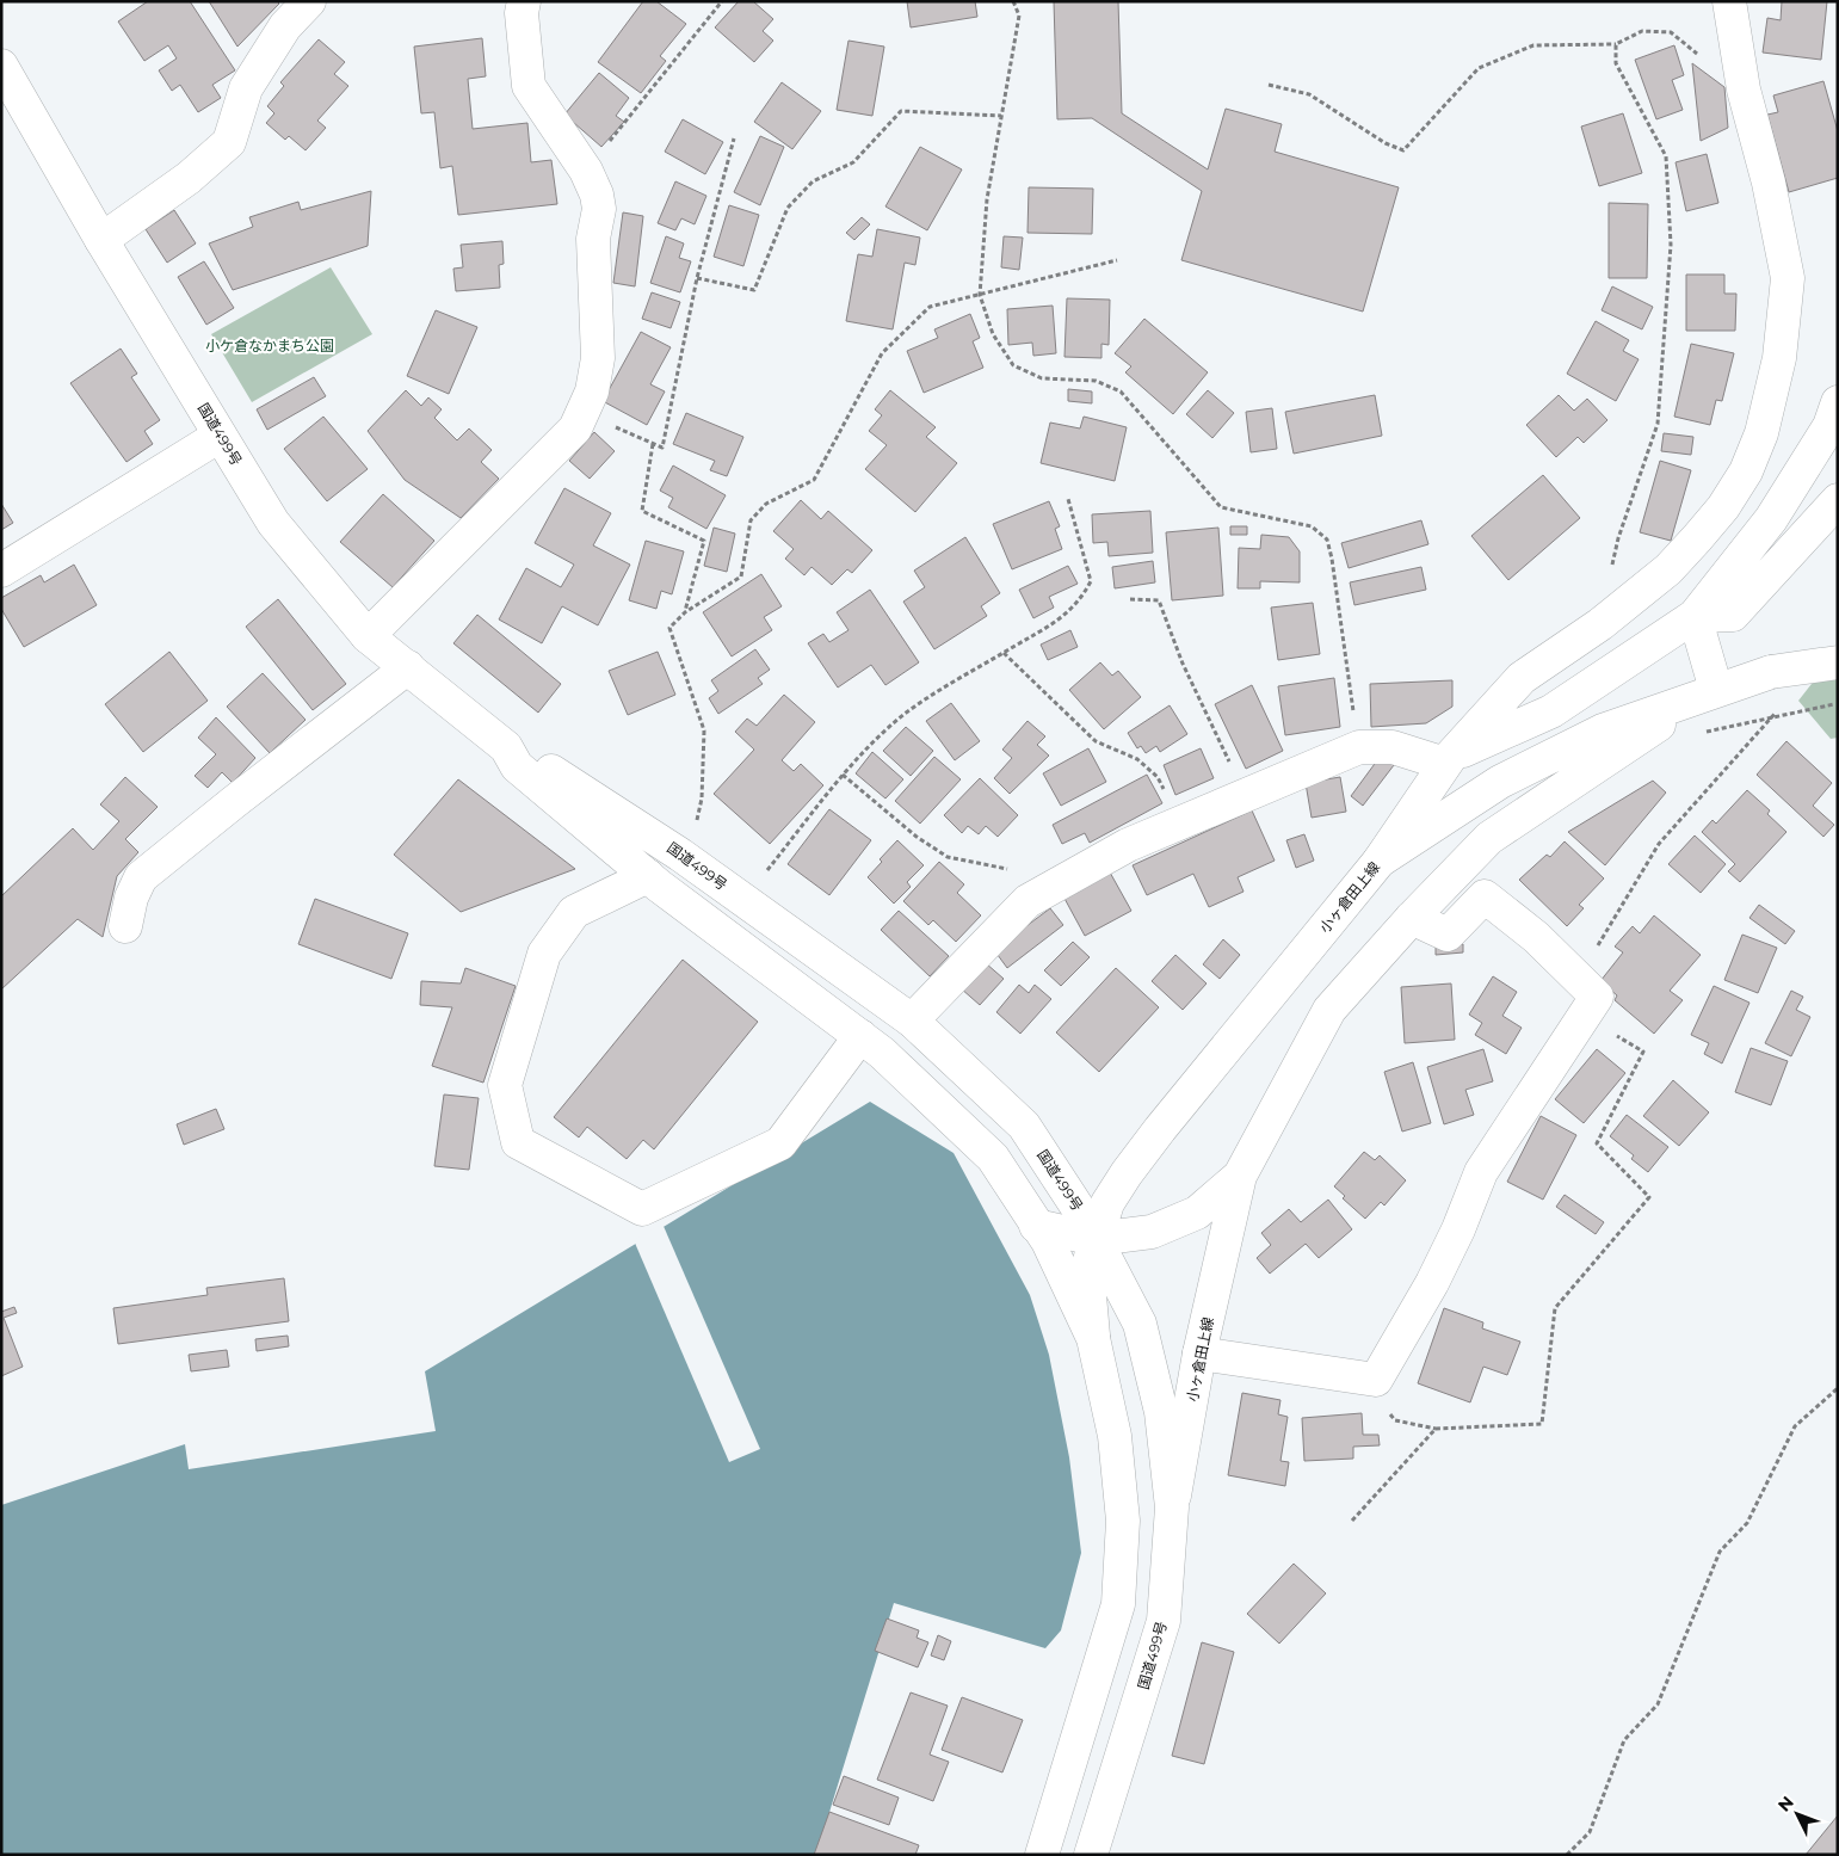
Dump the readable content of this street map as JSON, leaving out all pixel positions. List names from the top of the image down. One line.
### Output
{"streets":{"main road":["国道499号","小ヶ倉田上線"]},"crossings":[["国道499号","小ヶ倉田上線"]],"parks":["小ケ倉なかまち公園"],"north":"top left"}
